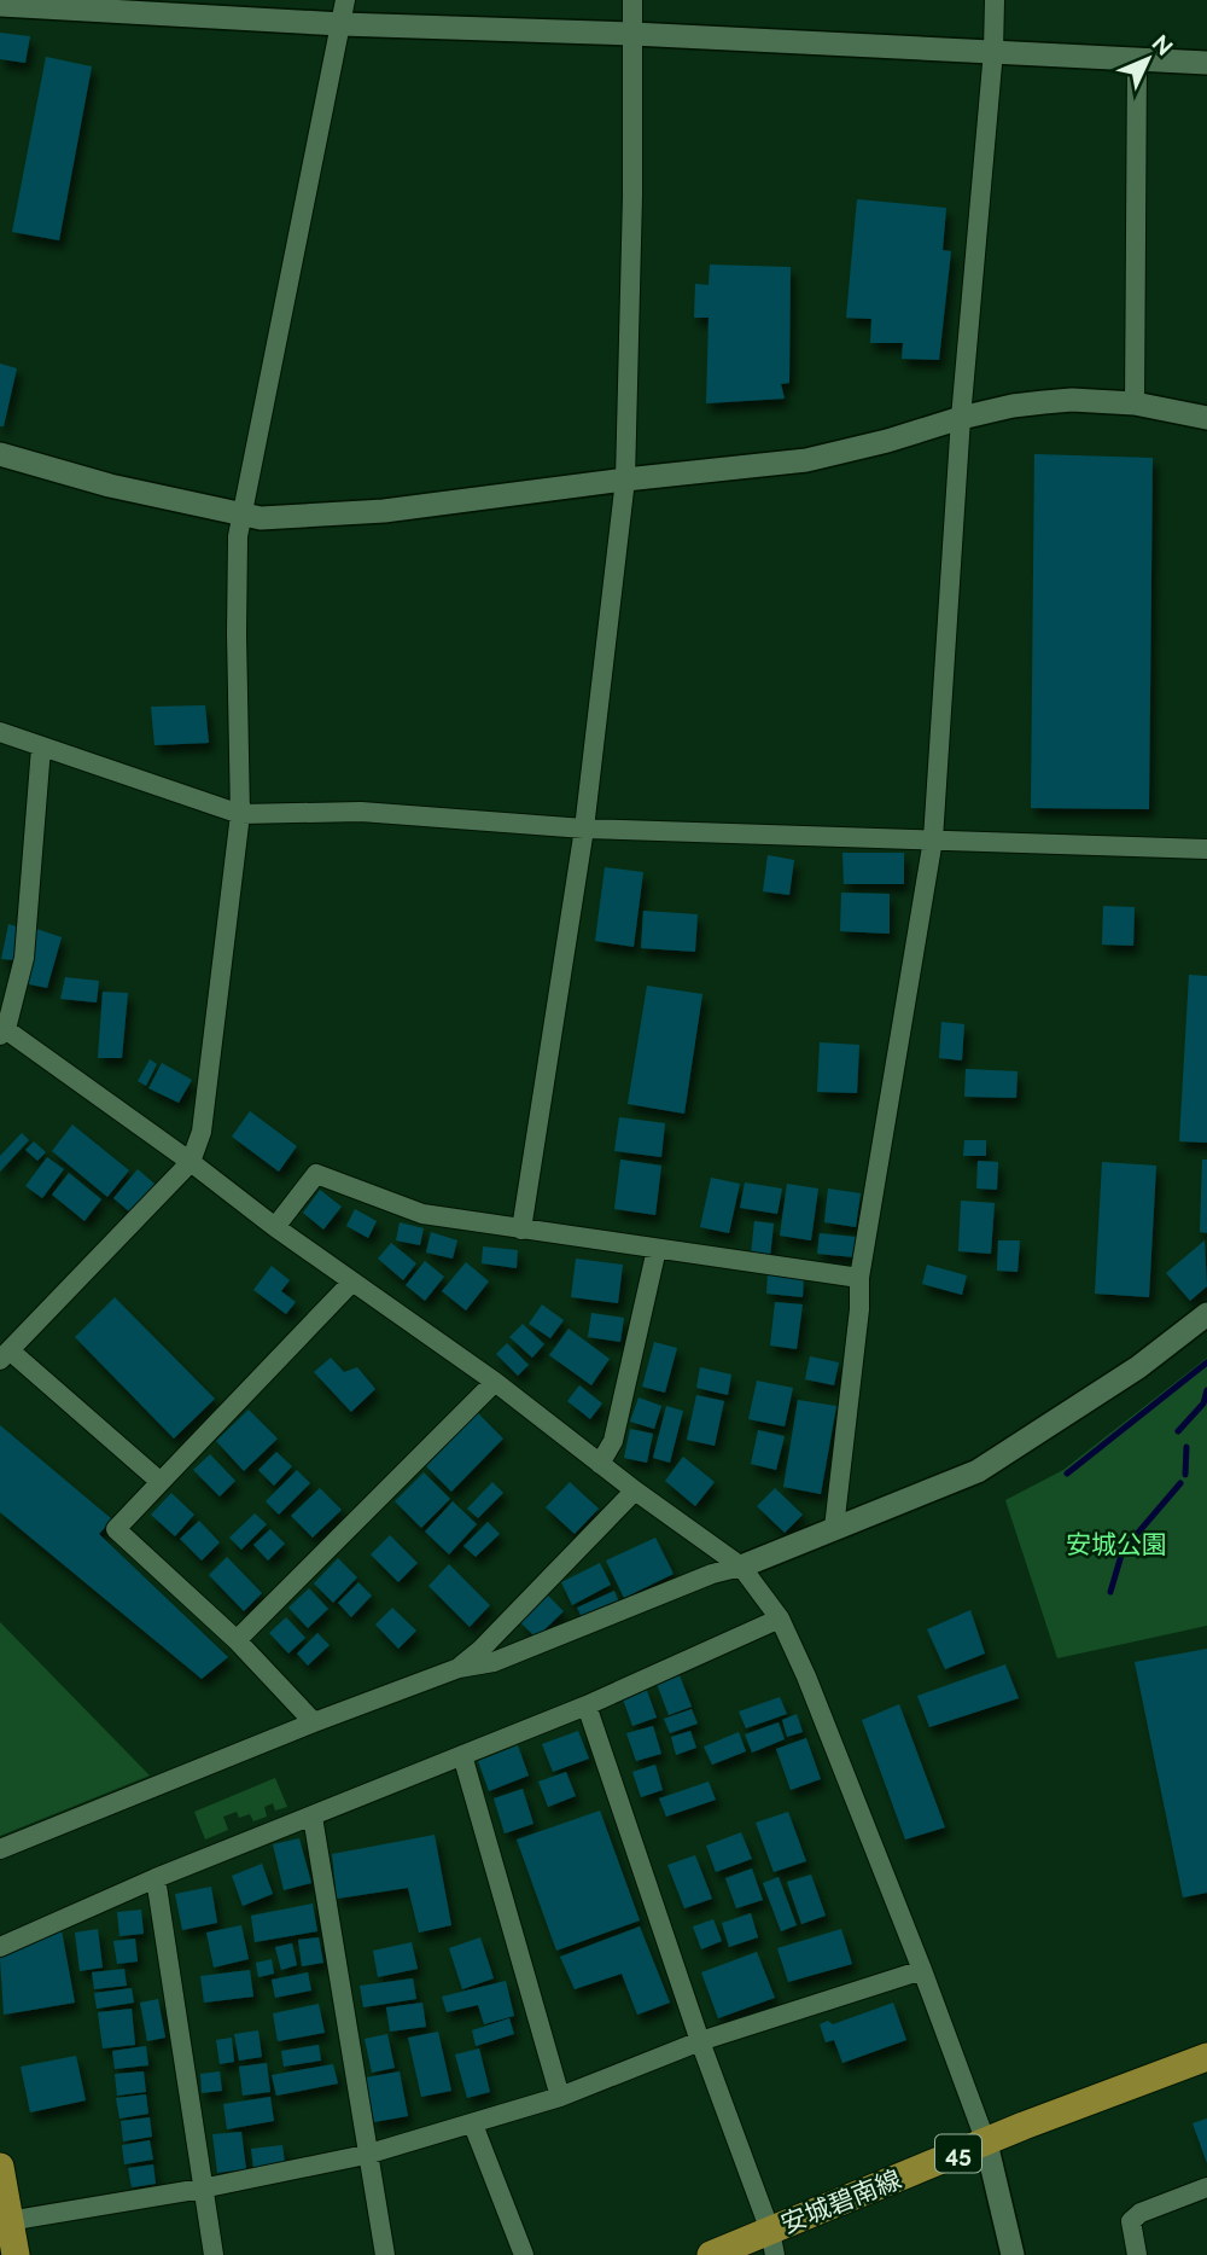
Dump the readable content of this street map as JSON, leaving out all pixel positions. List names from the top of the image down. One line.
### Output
{"streets":{"main road":["45","安城碧南線"]},"parks":["安城公園"],"north":"top right"}
